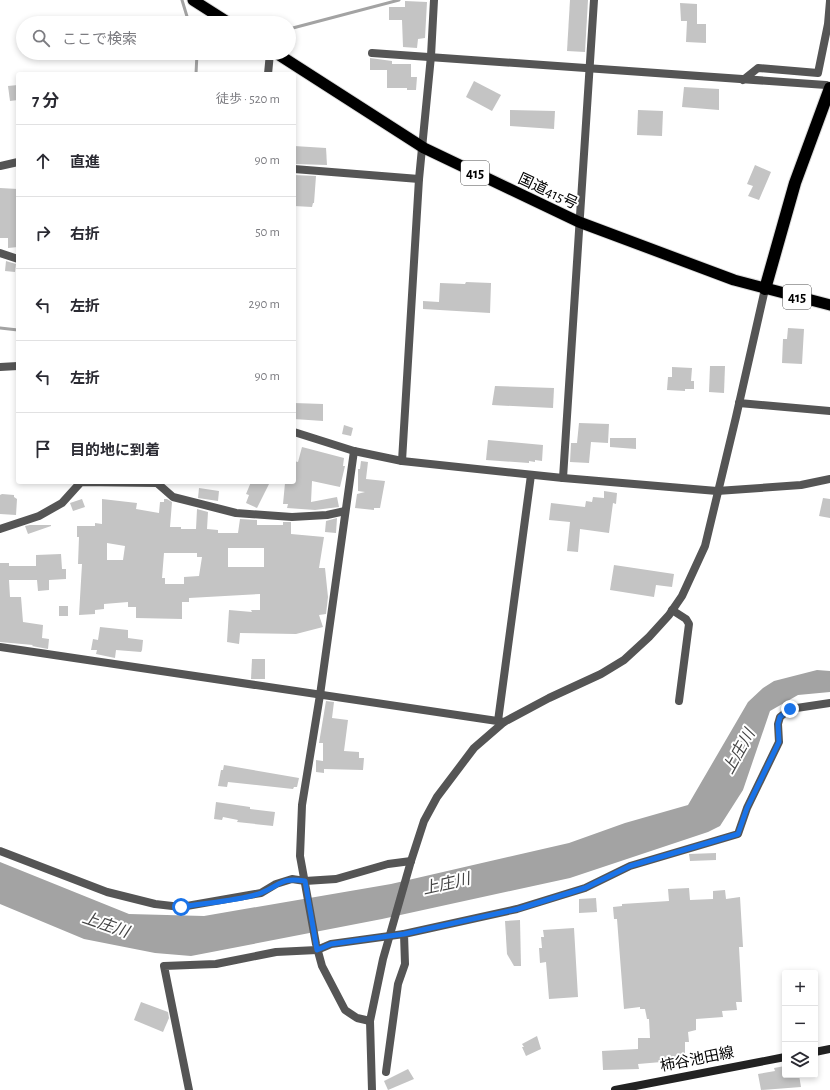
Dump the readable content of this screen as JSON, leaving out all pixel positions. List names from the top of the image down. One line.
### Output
{"streets":{"highway":["415","国道415号"],"main road":["柿谷池田線"]},"water":["上庄川"],"page":{"search":"ここで検索","heading":["7 分","徒歩 · 520 m"],"list":[["直進","90 m"],["右折","50 m"],["左折","290 m"],["左折","90 m"],"目的地に到着"],"map_buttons":["+","−"]}}
